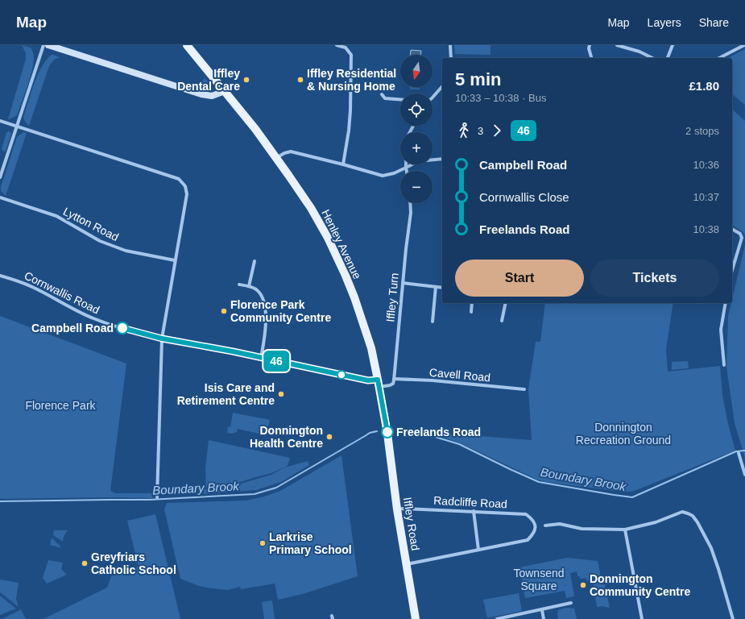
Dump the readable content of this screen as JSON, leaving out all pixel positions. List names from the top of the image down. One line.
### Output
{"streets":{"main road":["Henley Avenue","Iffley Road"],"street":["Lytton Road","Cornwallis Road","Iffley Turn","Cavell Road","Radcliffe Road"]},"crossings":[["Henley Avenue","Cornwallis Road"],["Henley Avenue","Iffley Road"],["Iffley Turn","Cavell Road"],["Radcliffe Road","Iffley Road"]],"water":["Boundary Brook"],"parks":["Florence Park","Donnington Recreation Ground","Townsend Square"],"places":["Iffley Dental Care","Iffley Residential & Nursing Home","Florence Park Community Centre","Campbell Road","Isis Care and Retirement Centre","Freelands Road","Donnington Health Centre","Larkrise Primary School","Greyfriars Catholic School","Donnington Community Centre"],"lines":["bus line 46"],"north":"bottom","page":{"header":"Map","nav":["Map","Layers","Share"],"on_map":"46","map_buttons":["+","−"],"heading":["5 min","10:33 – 10:38 · Bus","£1.80"],"legs":["3","46","2 stops"],"list":[{"name":"Campbell Road","value":"10:36"},{"name":"Cornwallis Close","value":"10:37"},{"name":"Freelands Road","value":"10:38"}],"buttons":["Start","Tickets"]}}
